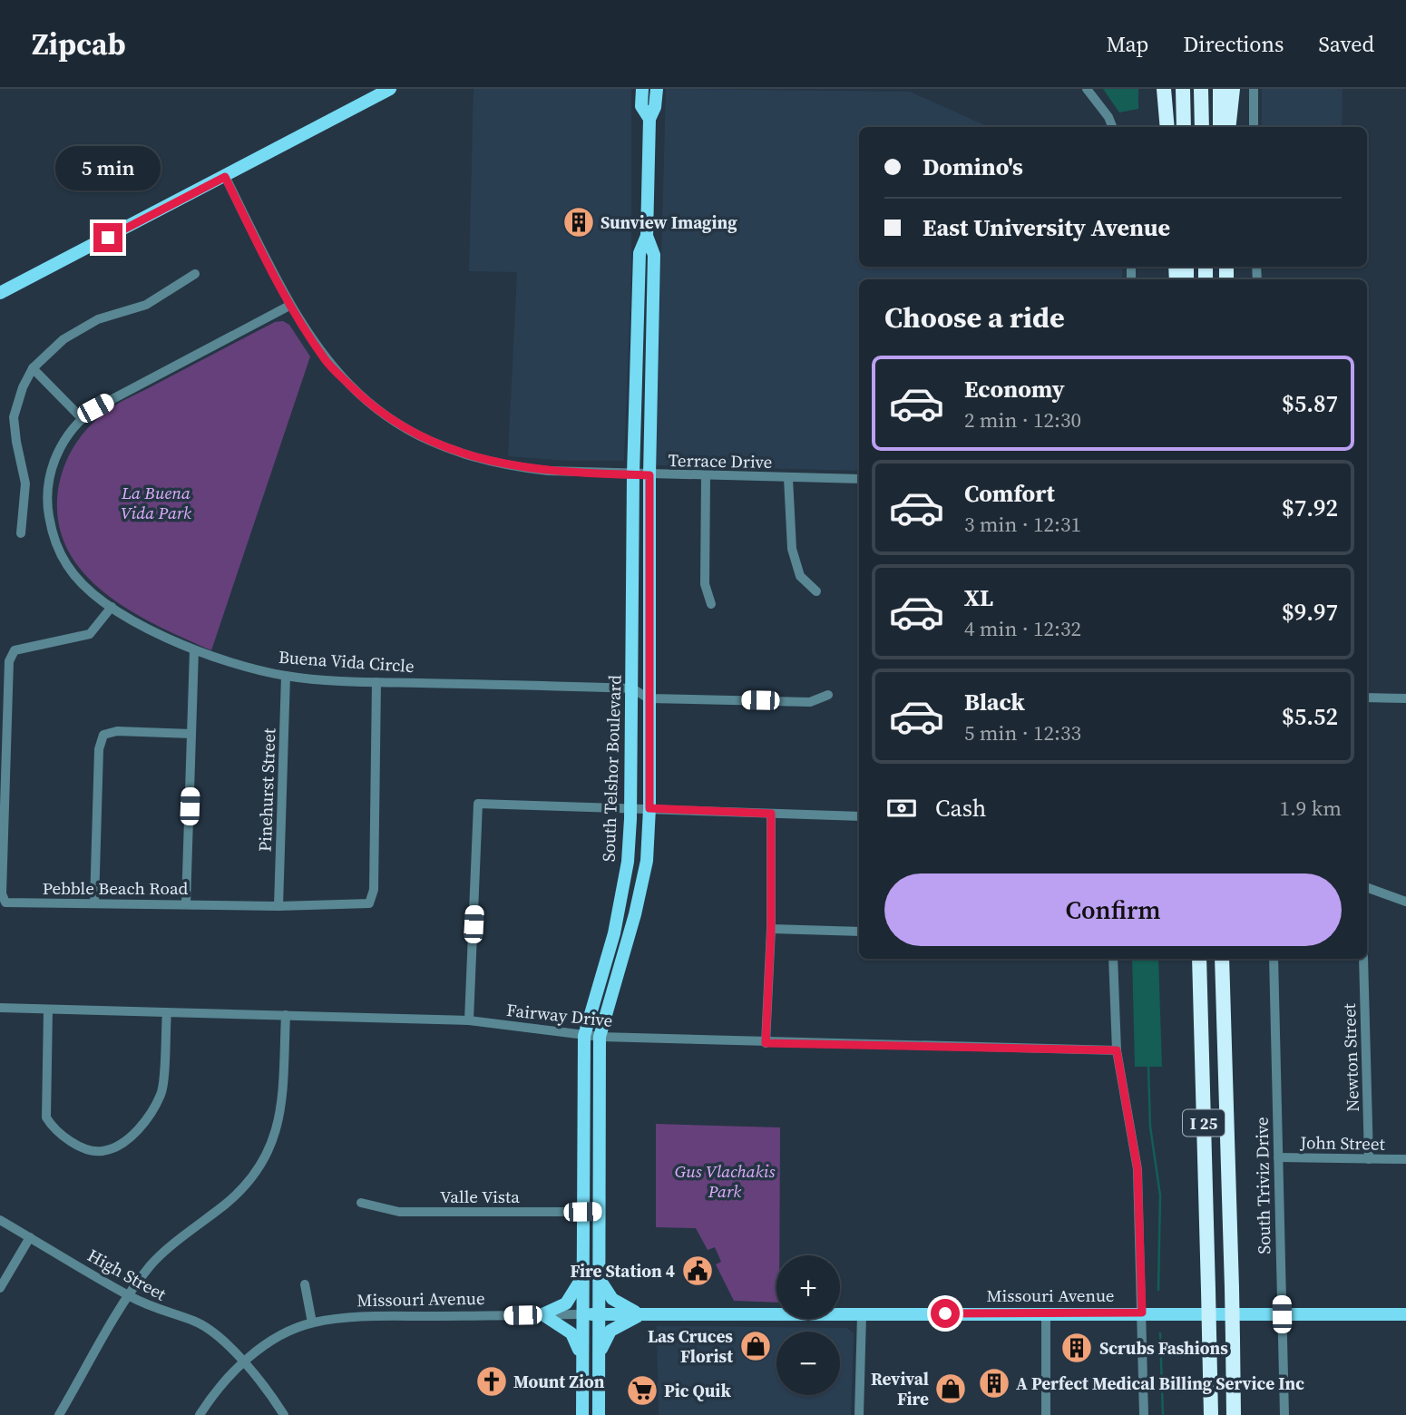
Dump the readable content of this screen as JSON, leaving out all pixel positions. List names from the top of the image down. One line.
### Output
{"streets":{"highway":["I 25"],"main road":["South Telshor Boulevard","Missouri Avenue"],"street":["Terrace Drive","Buena Vida Circle","Pinehurst Street","Pebble Beach Road","Fairway Drive","Newton Street","John Street","South Triviz Drive","Valle Vista","High Street"]},"crossings":[["Terrace Drive","Buena Vida Circle"],["Terrace Drive","South Telshor Boulevard"],["Buena Vida Circle","South Telshor Boulevard"],["Buena Vida Circle","Pinehurst Street"],["Buena Vida Circle","Pebble Beach Road"],["South Telshor Boulevard","Fairway Drive"],["South Telshor Boulevard","Valle Vista"],["South Telshor Boulevard","Missouri Avenue"],["Pinehurst Street","Pebble Beach Road"],["Newton Street","John Street"],["John Street","South Triviz Drive"],["South Triviz Drive","Missouri Avenue"],["High Street","Missouri Avenue"]],"parks":["La Buena Vida Park","Gus Vlachakis Park"],"places":{"building":["Sunview Imaging","Scrubs Fashions","A Perfect Medical Billing Service Inc"],"public building":["Fire Station 4"],"shop":["Las Cruces Florist","Revival Fire"],"church":["Mount Zion"],"supermarket":["Pic Quik"]},"page":{"header":"Zipcab","nav":["Map","Directions","Saved"],"banner":["Domino's","East University Avenue"],"bubble":"5 min","heading":"Choose a ride","list":[{"name":"Economy","note":"2 min · 12:30","value":"$5.87"},{"name":"Comfort","note":"3 min · 12:31","value":"$7.92"},{"name":"XL","note":"4 min · 12:32","value":"$9.97"},{"name":"Black","note":"5 min · 12:33","value":"$5.52"}],"pay":["Cash","1.9 km"],"buttons":"Confirm","map_buttons":["+","−"]}}
